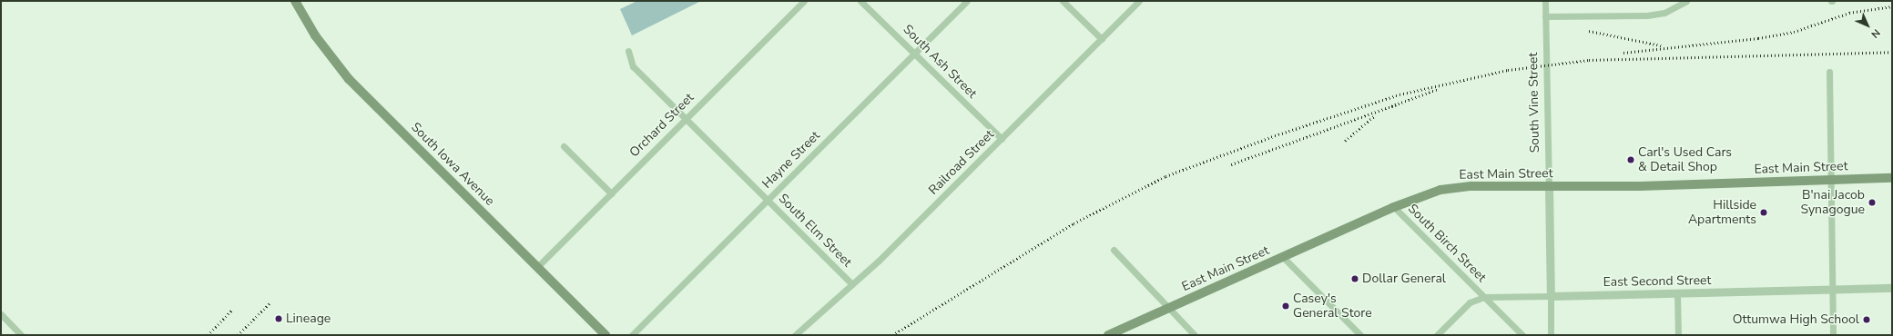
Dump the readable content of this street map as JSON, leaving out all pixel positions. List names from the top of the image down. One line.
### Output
{"streets":{"main road":["South Iowa Avenue","East Main Street"],"street":["South Ash Street","South Vine Street","Orchard Street","Hayne Street","Railroad Street","South Elm Street","South Birch Street","East Second Street"]},"crossings":[["South Ash Street","Hayne Street"],["South Ash Street","Railroad Street"],["South Vine Street","East Main Street"],["South Vine Street","East Second Street"],["Orchard Street","South Iowa Avenue"],["Orchard Street","South Elm Street"],["Hayne Street","South Elm Street"],["Railroad Street","South Elm Street"],["East Main Street","South Birch Street"],["South Birch Street","East Second Street"]],"places":["Carl's Used Cars & Detail Shop","B'nai Jacob Synagogue","Hillside Apartments","Dollar General","Casey's General Store","Lineage","Ottumwa High School"],"north":"bottom right"}
